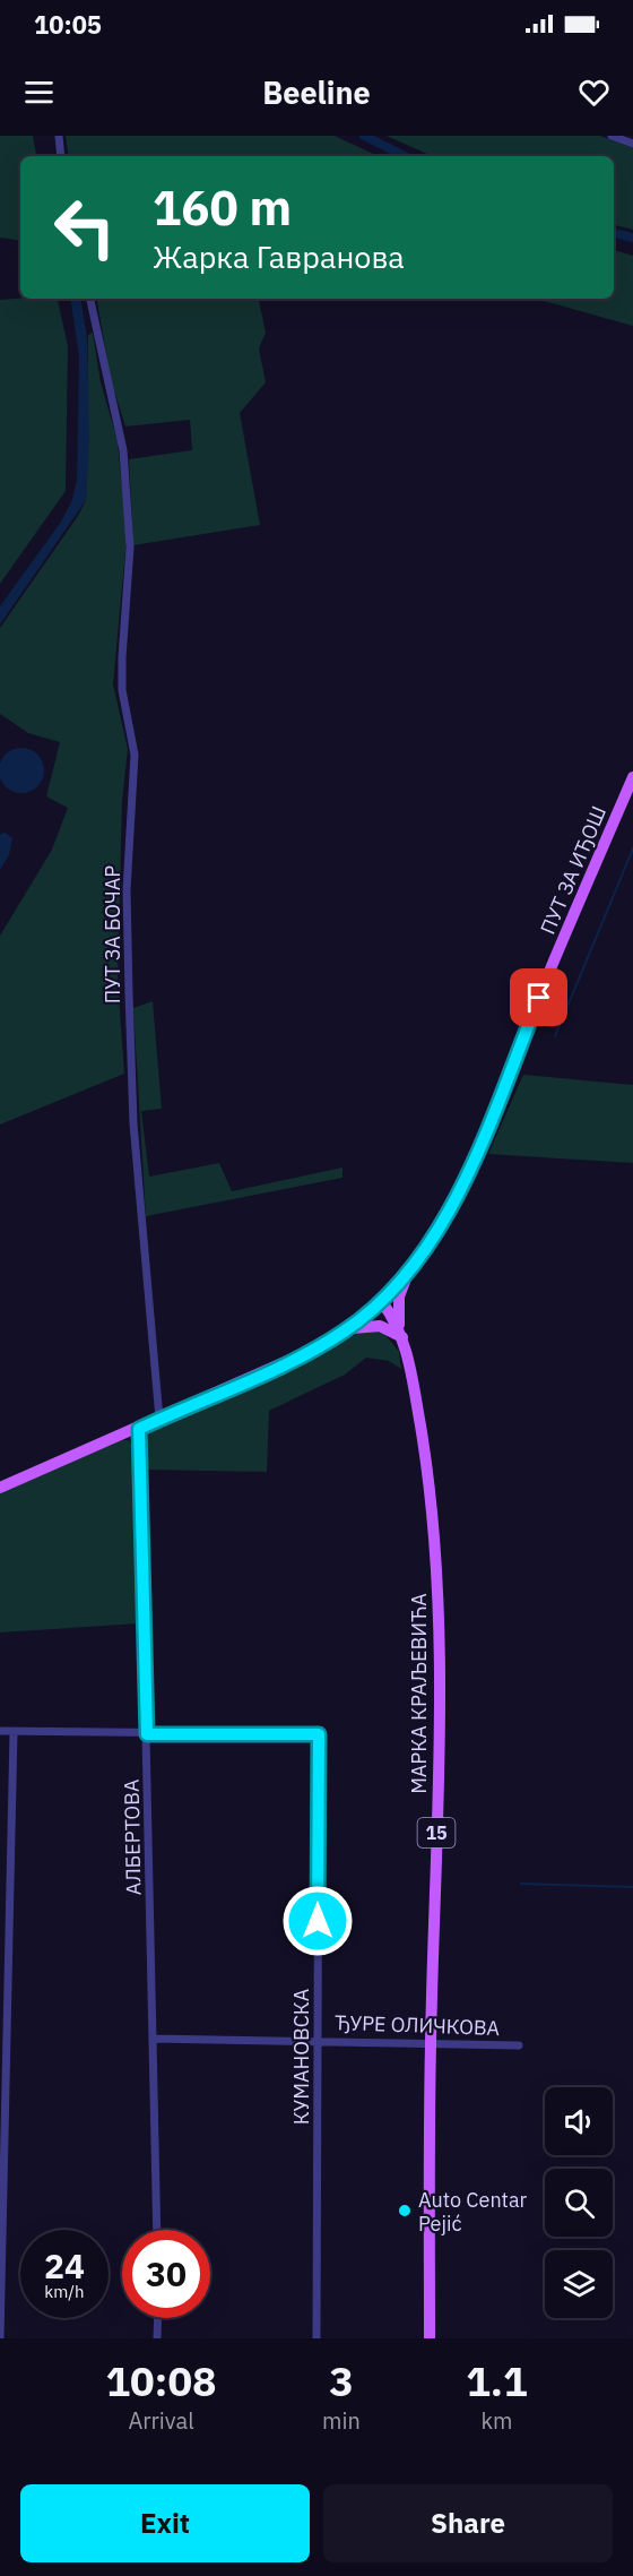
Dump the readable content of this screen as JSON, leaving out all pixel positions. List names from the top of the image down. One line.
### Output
{"streets":{"main road":["ПУТ ЗА ИЂОШ","МАРКА КРАЉЕВИЋА","15"],"street":["ПУТ ЗА БОЧАР","АЛБЕРТОВА","ЂУРЕ ОЛИЧКОВА","КУМАНОВСКА"]},"crossings":[["ПУТ ЗА ИЂОШ","МАРКА КРАЉЕВИЋА"],["МАРКА КРАЉЕВИЋА","ЂУРЕ ОЛИЧКОВА"],["АЛБЕРТОВА","ЂУРЕ ОЛИЧКОВА"],["АЛБЕРТОВА","КУМАНОВСКА"],["ЂУРЕ ОЛИЧКОВА","КУМАНОВСКА"]],"places":["Auto Centar Pejić"],"page":{"status":"10:05","header":"Beeline","turn":["160 m","Жарка Гавранова"],"speed":"24 km/h","limit":"30","eta":["10:08","Arrival","3","min","1.1","km"],"buttons":["Exit","Share"]}}
